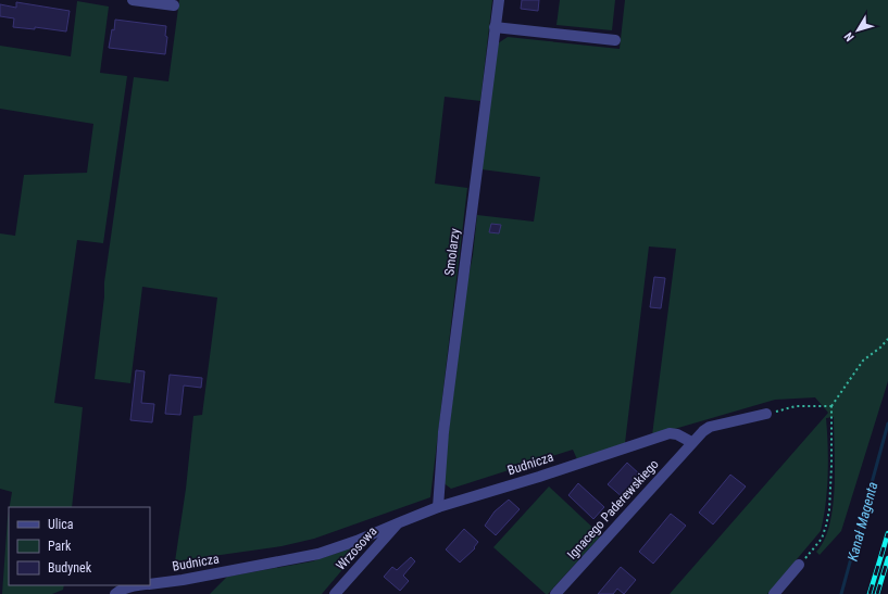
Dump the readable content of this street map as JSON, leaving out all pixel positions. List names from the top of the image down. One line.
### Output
{"streets":{"street":["Smolarzy","Budnicza","Ignacego Paderewskiego","Wrzosowa"]},"crossings":[["Smolarzy","Budnicza"],["Budnicza","Ignacego Paderewskiego"],["Budnicza","Wrzosowa"]],"water":["Kanał Magenta"],"legend":["Ulica","Park","Budynek"],"north":"bottom left"}
